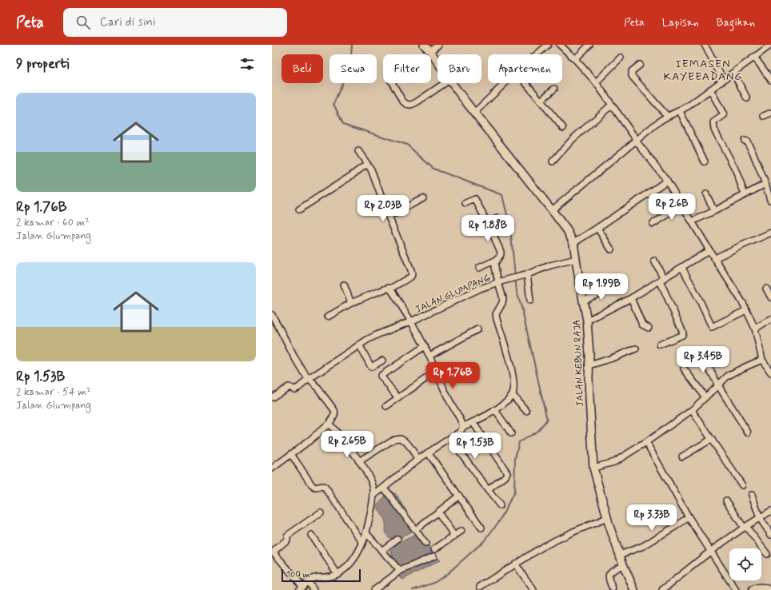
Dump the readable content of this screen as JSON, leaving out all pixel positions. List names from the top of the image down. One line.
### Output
{"streets":{"street":["JALAN GLUMPANG","JALAN KEBUN RAJA"]},"crossings":[["JALAN GLUMPANG","JALAN KEBUN RAJA"]],"districts":["IEMASEN KAYEEADANG"],"scale_bar":"100 m","page":{"header":"Peta","search":"Cari di sini","nav":["Peta","Lapisan","Bagikan"],"heading":"9 properti","chip":["Beli","Sewa","Filter","Baru","Apartemen"],"list":[{"name":"Rp 1.76B","note":"2 kamar · 60 m² · Jalan Glumpang"},{"name":"Rp 1.53B","note":"2 kamar · 54 m² · Jalan Glumpang"}],"price":["Rp 2.6B","Rp 2.03B","Rp 1.88B","Rp 1.99B","Rp 3.45B","Rp 1.76B","Rp 2.65B","Rp 1.53B","Rp 3.33B"],"scale":"100 m"}}
